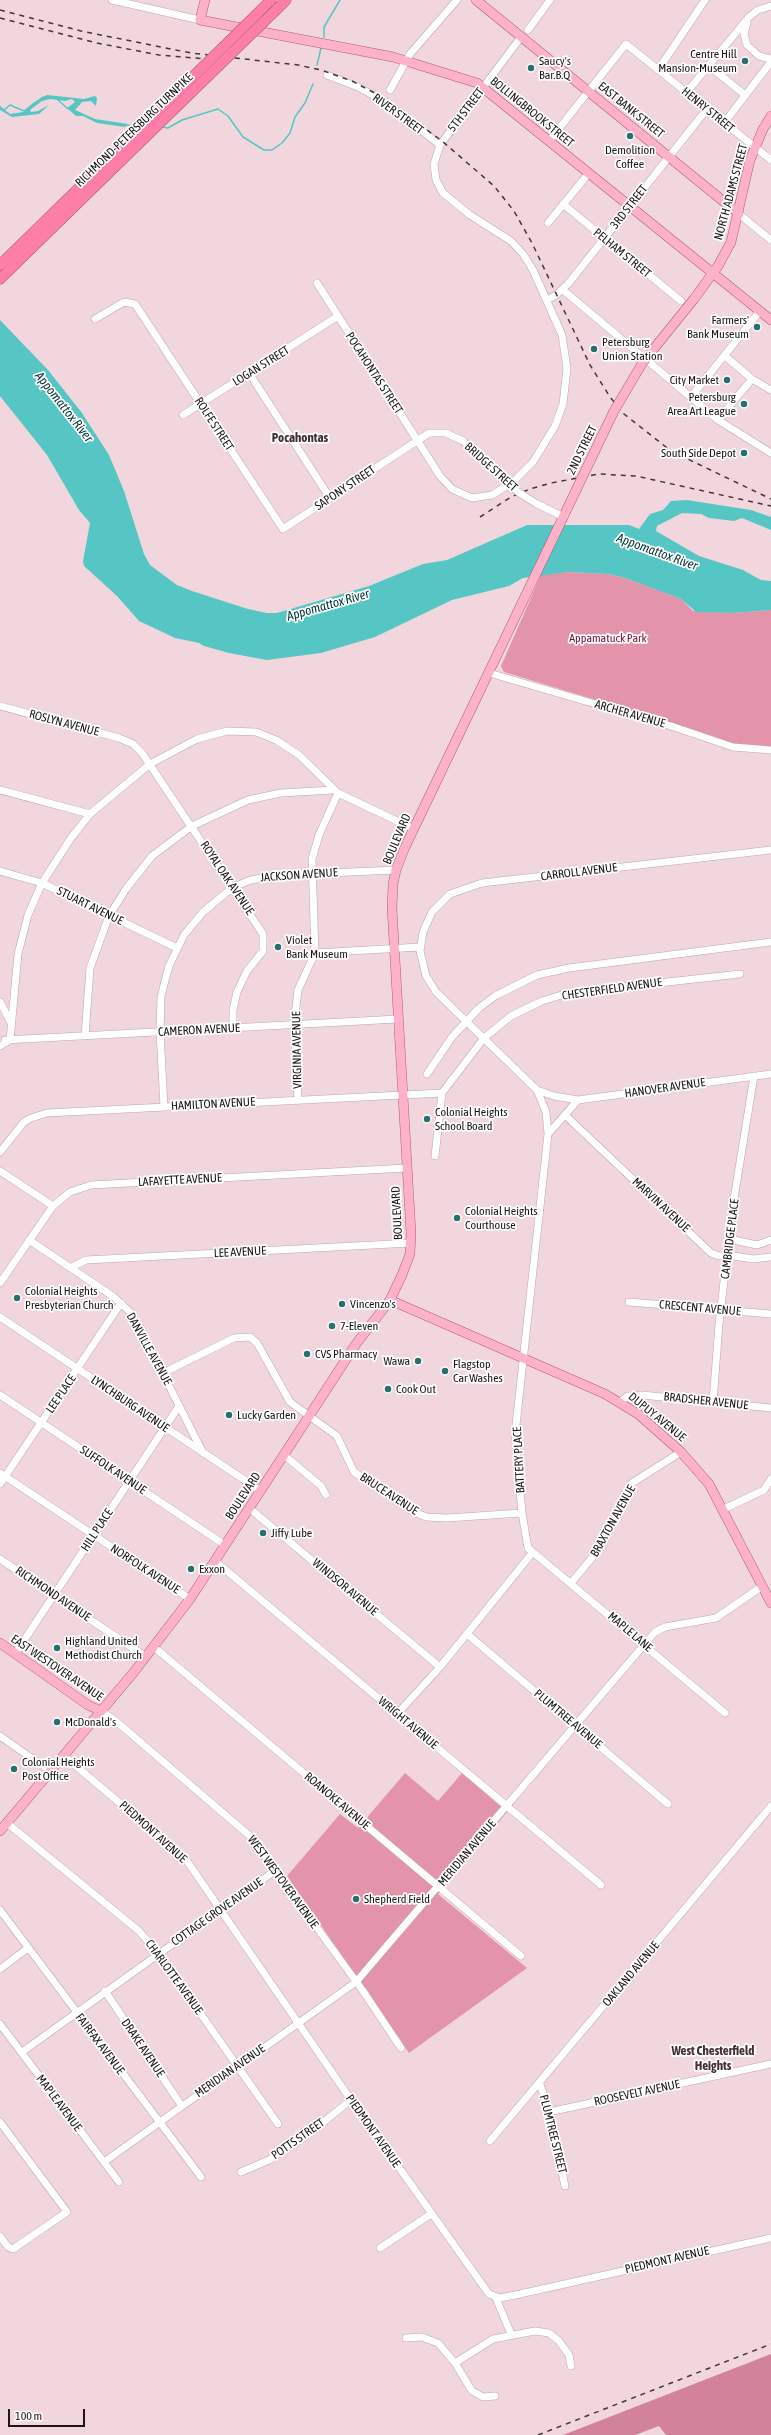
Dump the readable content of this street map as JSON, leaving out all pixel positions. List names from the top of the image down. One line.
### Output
{"streets":{"highway":["RICHMOND-PETERSBURG TURNPIKE"],"main road":["EAST BANK STREET","BOLLINGBROOK STREET","NORTH ADAMS STREET","2ND STREET","BOULEVARD","DUPUY AVENUE","EAST WESTOVER AVENUE"],"street":["5TH STREET","HENRY STREET","RIVER STREET","3RD STREET","PELHAM STREET","LOGAN STREET","POCAHONTAS STREET","ROLFE STREET","BRIDGE STREET","SAPONY STREET","ARCHER AVENUE","ROSLYN AVENUE","CARROLL AVENUE","JACKSON AVENUE","ROYAL OAK AVENUE","STUART AVENUE","CHESTERFIELD AVENUE","CAMERON AVENUE","VIRGINIA AVENUE","HANOVER AVENUE","HAMILTON AVENUE","LAFAYETTE AVENUE","MARVIN AVENUE","CAMBRIDGE PLACE","LEE AVENUE","CRESCENT AVENUE","DANVILLE AVENUE","LEE PLACE","BRADSHER AVENUE","LYNCHBURG AVENUE","BATTERY PLACE","SUFFOLK AVENUE","BRUCE AVENUE","BRAXTON AVENUE","HILL PLACE","NORFOLK AVENUE","WINDSOR AVENUE","RICHMOND AVENUE","MAPLE LANE","PLUMTREE AVENUE","WRIGHT AVENUE","ROANOKE AVENUE","PIEDMONT AVENUE","MERIDIAN AVENUE","WEST WESTOVER AVENUE","COTTAGE GROVE AVENUE","OAKLAND AVENUE","CHARLOTTE AVENUE","FAIRFAX AVENUE","DRAKE AVENUE","ROOSEVELT AVENUE","MAPLE AVENUE","PLUMTREE STREET","POTTS STREET"]},"crossings":[["5TH STREET","EAST BANK STREET"],["5TH STREET","BOLLINGBROOK STREET"],["5TH STREET","RIVER STREET"],["5TH STREET","POCAHONTAS STREET"],["EAST BANK STREET","HENRY STREET"],["EAST BANK STREET","NORTH ADAMS STREET"],["EAST BANK STREET","3RD STREET"],["HENRY STREET","NORTH ADAMS STREET"],["HENRY STREET","3RD STREET"],["BOLLINGBROOK STREET","NORTH ADAMS STREET"],["BOLLINGBROOK STREET","3RD STREET"],["BOLLINGBROOK STREET","2ND STREET"],["RIVER STREET","POCAHONTAS STREET"],["NORTH ADAMS STREET","2ND STREET"],["3RD STREET","PELHAM STREET"],["3RD STREET","POCAHONTAS STREET"],["LOGAN STREET","POCAHONTAS STREET"],["LOGAN STREET","ROLFE STREET"],["POCAHONTAS STREET","BRIDGE STREET"],["POCAHONTAS STREET","SAPONY STREET"],["ROLFE STREET","SAPONY STREET"],["2ND STREET","BRIDGE STREET"],["2ND STREET","BOULEVARD"],["BRIDGE STREET","SAPONY STREET"],["ARCHER AVENUE","BOULEVARD"],["ROSLYN AVENUE","ROYAL OAK AVENUE"],["BOULEVARD","JACKSON AVENUE"],["BOULEVARD","CAMERON AVENUE"],["BOULEVARD","HAMILTON AVENUE"],["BOULEVARD","LAFAYETTE AVENUE"],["BOULEVARD","LEE AVENUE"],["BOULEVARD","LYNCHBURG AVENUE"],["BOULEVARD","DUPUY AVENUE"],["BOULEVARD","SUFFOLK AVENUE"],["BOULEVARD","BRUCE AVENUE"],["BOULEVARD","NORFOLK AVENUE"],["BOULEVARD","WINDSOR AVENUE"],["BOULEVARD","RICHMOND AVENUE"],["BOULEVARD","EAST WESTOVER AVENUE"],["BOULEVARD","WRIGHT AVENUE"],["BOULEVARD","ROANOKE AVENUE"],["BOULEVARD","PIEDMONT AVENUE"],["BOULEVARD","WEST WESTOVER AVENUE"],["BOULEVARD","CHARLOTTE AVENUE"],["JACKSON AVENUE","ROYAL OAK AVENUE"],["JACKSON AVENUE","STUART AVENUE"],["JACKSON AVENUE","CAMERON AVENUE"],["JACKSON AVENUE","VIRGINIA AVENUE"],["JACKSON AVENUE","HAMILTON AVENUE"],["ROYAL OAK AVENUE","CAMERON AVENUE"],["CHESTERFIELD AVENUE","HAMILTON AVENUE"],["CAMERON AVENUE","VIRGINIA AVENUE"],["VIRGINIA AVENUE","HAMILTON AVENUE"],["HANOVER AVENUE","CAMBRIDGE PLACE"],["LAFAYETTE AVENUE","DANVILLE AVENUE"],["MARVIN AVENUE","CAMBRIDGE PLACE"],["CAMBRIDGE PLACE","CRESCENT AVENUE"],["CAMBRIDGE PLACE","BRADSHER AVENUE"],["LEE AVENUE","DANVILLE AVENUE"],["DANVILLE AVENUE","LEE PLACE"],["DANVILLE AVENUE","LYNCHBURG AVENUE"],["DANVILLE AVENUE","BRUCE AVENUE"],["DANVILLE AVENUE","HILL PLACE"],["LEE PLACE","LYNCHBURG AVENUE"],["LEE PLACE","SUFFOLK AVENUE"],["LEE PLACE","NORFOLK AVENUE"],["BRADSHER AVENUE","DUPUY AVENUE"],["LYNCHBURG AVENUE","HILL PLACE"],["DUPUY AVENUE","BATTERY PLACE"],["DUPUY AVENUE","BRAXTON AVENUE"],["DUPUY AVENUE","MERIDIAN AVENUE"],["BATTERY PLACE","BRUCE AVENUE"],["BATTERY PLACE","MAPLE LANE"],["SUFFOLK AVENUE","HILL PLACE"],["BRAXTON AVENUE","MAPLE LANE"],["HILL PLACE","NORFOLK AVENUE"],["HILL PLACE","RICHMOND AVENUE"],["HILL PLACE","EAST WESTOVER AVENUE"],["MAPLE LANE","MERIDIAN AVENUE"],["EAST WESTOVER AVENUE","WEST WESTOVER AVENUE"],["PLUMTREE AVENUE","MERIDIAN AVENUE"],["WRIGHT AVENUE","MERIDIAN AVENUE"],["ROANOKE AVENUE","MERIDIAN AVENUE"],["PIEDMONT AVENUE","MERIDIAN AVENUE"],["PIEDMONT AVENUE","COTTAGE GROVE AVENUE"],["PIEDMONT AVENUE","POTTS STREET"],["MERIDIAN AVENUE","WEST WESTOVER AVENUE"],["MERIDIAN AVENUE","CHARLOTTE AVENUE"],["MERIDIAN AVENUE","FAIRFAX AVENUE"],["MERIDIAN AVENUE","DRAKE AVENUE"],["MERIDIAN AVENUE","MAPLE AVENUE"],["WEST WESTOVER AVENUE","COTTAGE GROVE AVENUE"],["COTTAGE GROVE AVENUE","CHARLOTTE AVENUE"],["COTTAGE GROVE AVENUE","FAIRFAX AVENUE"],["COTTAGE GROVE AVENUE","DRAKE AVENUE"],["COTTAGE GROVE AVENUE","MAPLE AVENUE"],["OAKLAND AVENUE","PLUMTREE STREET"],["ROOSEVELT AVENUE","PLUMTREE STREET"]],"districts":["Pocahontas","West Chesterfield Heights"],"water":["Appomattox River"],"parks":["Appamatuck Park"],"places":["Centre Hill Mansion-Museum","Saucy's Bar.B.Q","Demolition Coffee","Farmers' Bank Museum","Petersburg Union Station","City Market","Petersburg Area Art League","South Side Depot","Violet Bank Museum","Colonial Heights School Board","Colonial Heights Courthouse","Colonial Heights Presbyterian Church","Vincenzo's","7-Eleven","CVS Pharmacy","Wawa","Flagstop Car Washes","Cook Out","Lucky Garden","Jiffy Lube","Exxon","Highland United Methodist Church","McDonald's","Colonial Heights Post Office","Shepherd Field"],"scale_bar":"100 m"}
